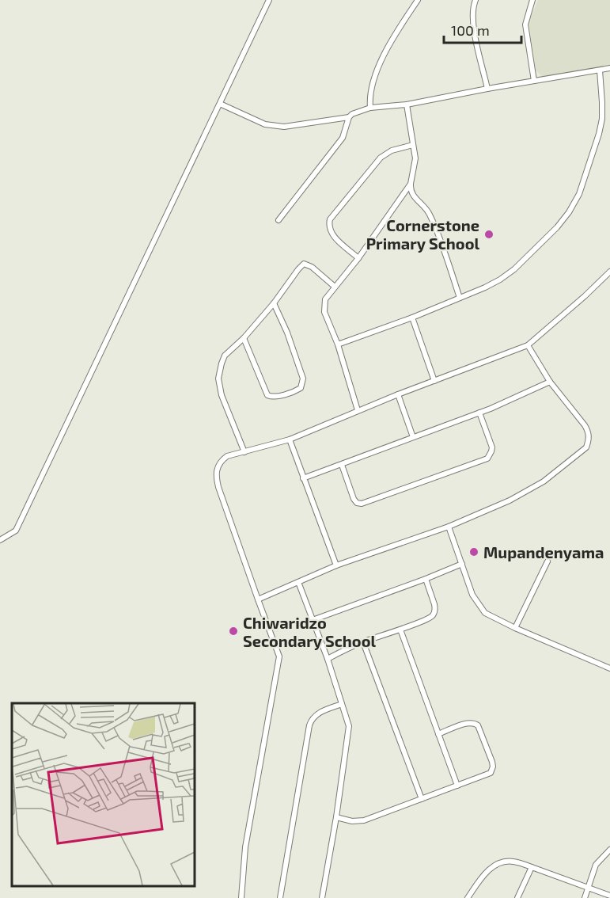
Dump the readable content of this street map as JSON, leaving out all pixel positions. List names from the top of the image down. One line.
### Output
{"places":["Cornerstone Primary School","Mupandenyama","Chiwaridzo Secondary School"],"scale_bar":"100 m"}
